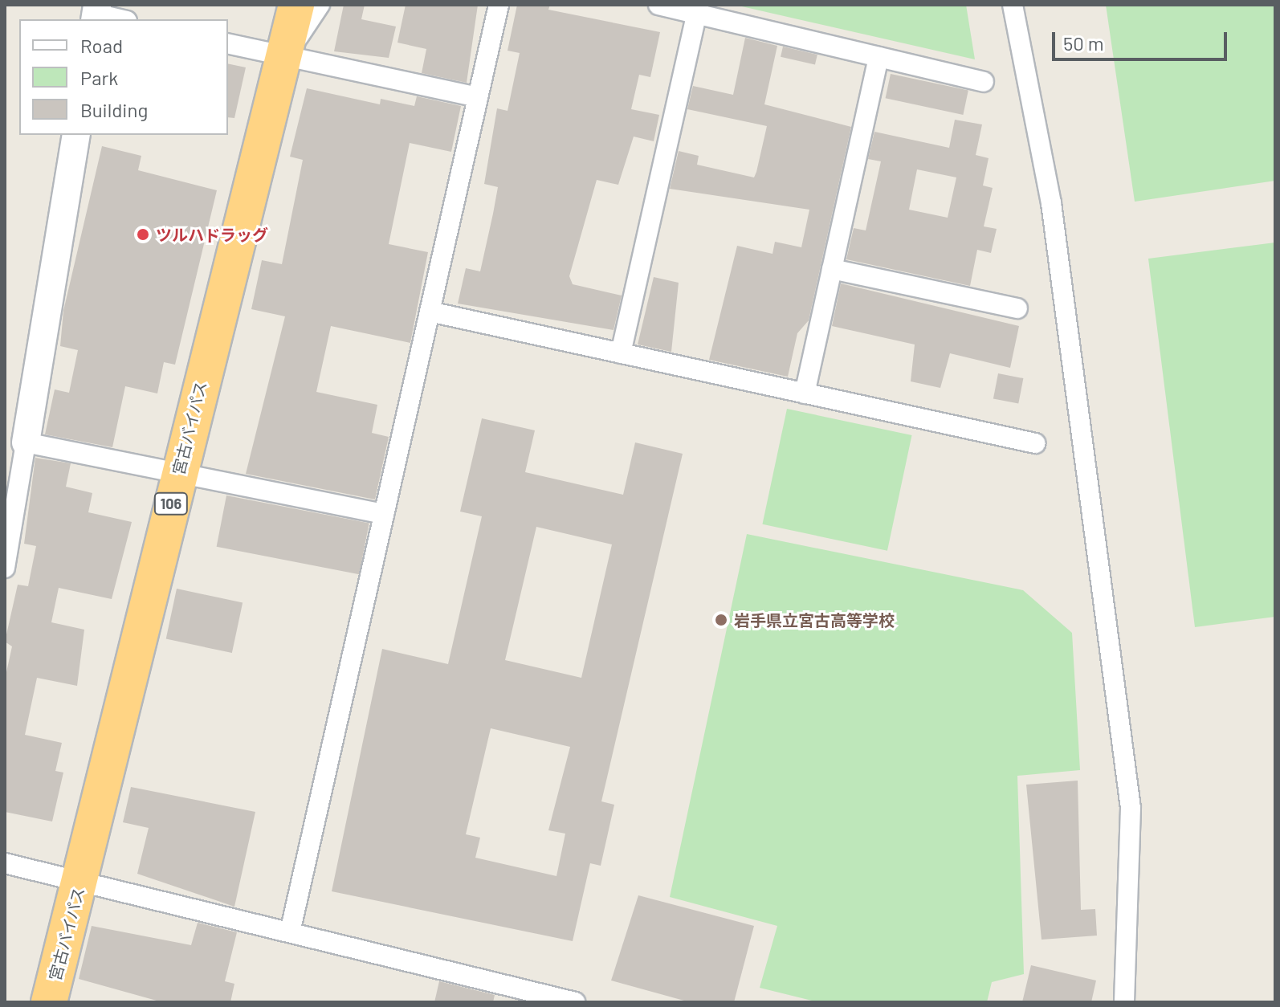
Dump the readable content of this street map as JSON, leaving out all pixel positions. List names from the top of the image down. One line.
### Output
{"streets":{"highway":["宮古バイパス","106"]},"places":["ツルハドラッグ","岩手県立宮古高等学校"],"legend":["Road","Park","Building"],"scale_bar":"50 m"}
